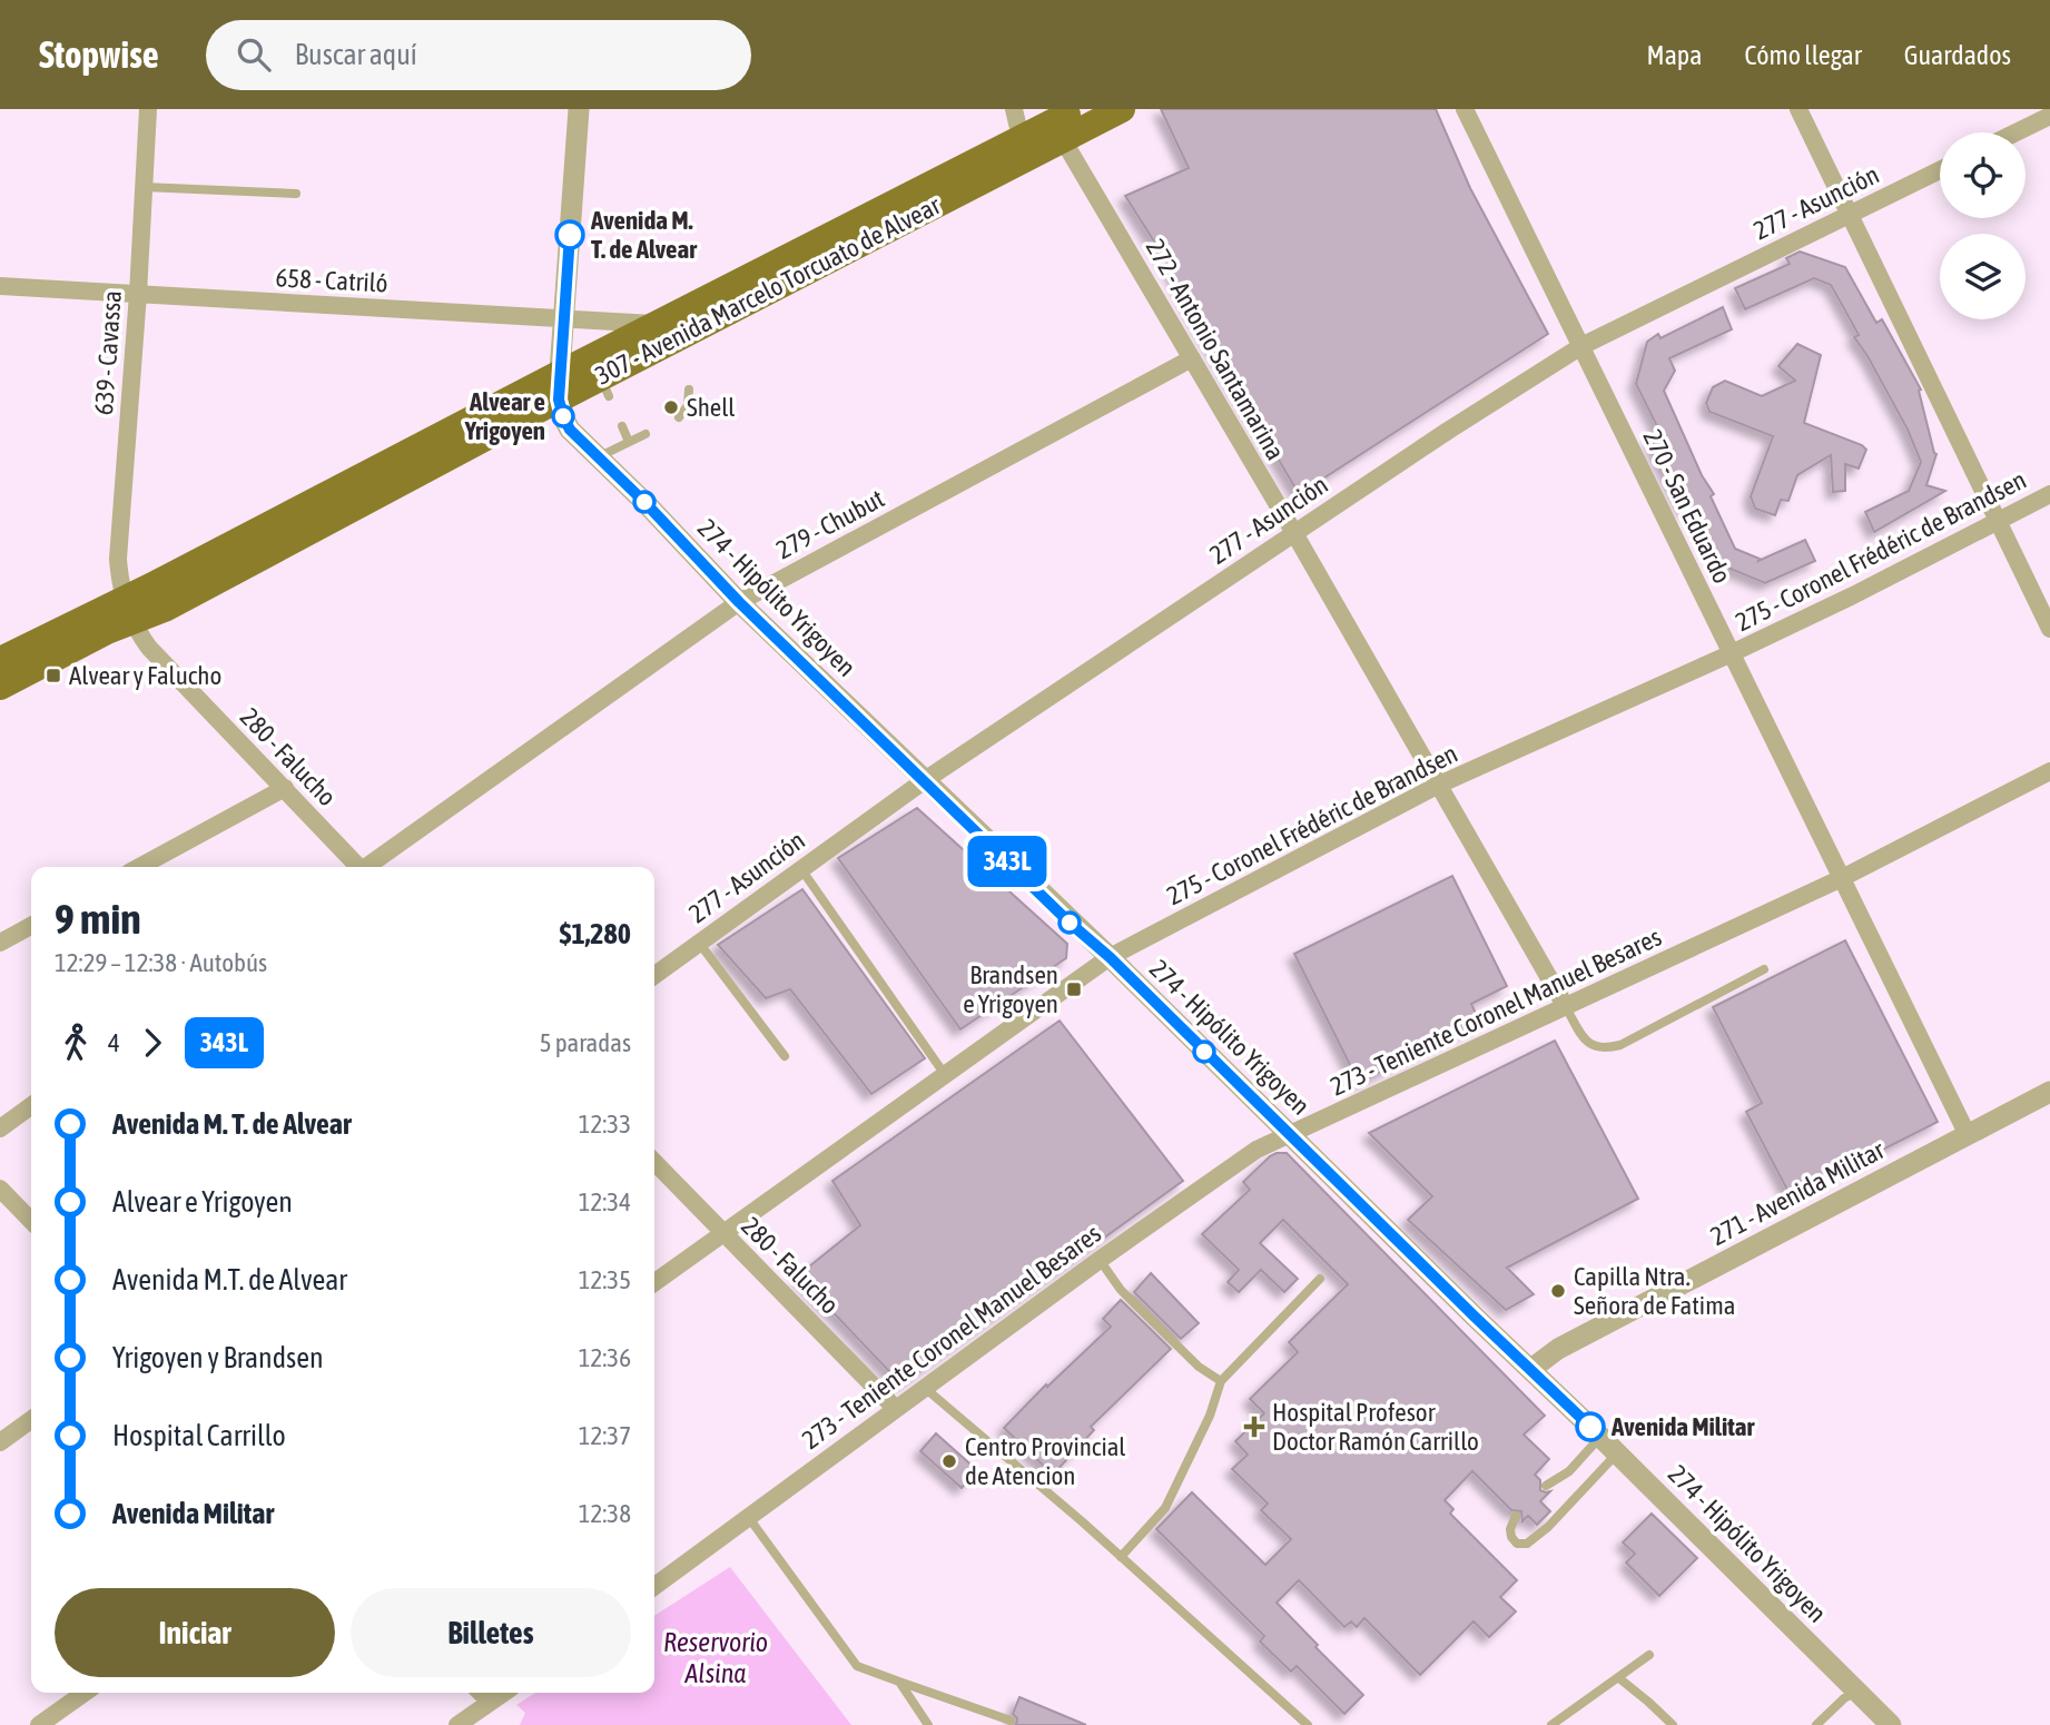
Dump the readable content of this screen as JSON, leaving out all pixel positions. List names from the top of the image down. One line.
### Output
{"streets":{"main road":["307 - Avenida Marcelo Torcuato de Alvear"],"street":["277 - Asunción","658 - Catriló","272 - Antonio Santamarina","639 - Cavassa","270 - San Eduardo","279 - Chubut","275 - Coronel Frédéric de Brandsen","274 - Hipólito Yrigoyen","280 - Falucho","273 - Teniente Coronel Manuel Besares","271 - Avenida Militar"]},"crossings":[["277 - Asunción","272 - Antonio Santamarina"],["277 - Asunción","270 - San Eduardo"],["277 - Asunción","274 - Hipólito Yrigoyen"],["658 - Catriló","307 - Avenida Marcelo Torcuato de Alvear"],["658 - Catriló","639 - Cavassa"],["307 - Avenida Marcelo Torcuato de Alvear","272 - Antonio Santamarina"],["307 - Avenida Marcelo Torcuato de Alvear","639 - Cavassa"],["307 - Avenida Marcelo Torcuato de Alvear","274 - Hipólito Yrigoyen"],["307 - Avenida Marcelo Torcuato de Alvear","280 - Falucho"],["272 - Antonio Santamarina","279 - Chubut"],["272 - Antonio Santamarina","275 - Coronel Frédéric de Brandsen"],["272 - Antonio Santamarina","273 - Teniente Coronel Manuel Besares"],["639 - Cavassa","280 - Falucho"],["270 - San Eduardo","275 - Coronel Frédéric de Brandsen"],["270 - San Eduardo","273 - Teniente Coronel Manuel Besares"],["270 - San Eduardo","271 - Avenida Militar"],["279 - Chubut","274 - Hipólito Yrigoyen"],["275 - Coronel Frédéric de Brandsen","274 - Hipólito Yrigoyen"],["275 - Coronel Frédéric de Brandsen","280 - Falucho"],["274 - Hipólito Yrigoyen","273 - Teniente Coronel Manuel Besares"],["274 - Hipólito Yrigoyen","271 - Avenida Militar"],["280 - Falucho","273 - Teniente Coronel Manuel Besares"]],"water":["Reservorio Alsina"],"places":{"other":["Avenida M. T. de Alvear","Shell","Alvear e Yrigoyen","Capilla Ntra. Señora de Fatima","Avenida Militar","Centro Provincial de Atencion"],"transit":["Alvear y Falucho","Brandsen e Yrigoyen"],"health":["Hospital Profesor Doctor Ramón Carrillo"]},"lines":["bus line 343L"],"page":{"header":"Stopwise","search":"Buscar aquí","nav":["Mapa","Cómo llegar","Guardados"],"on_map":"343L","heading":["9 min","12:29 – 12:38 · Autobús","$1,280"],"legs":["4","343L","5 paradas"],"list":[{"name":"Avenida M. T. de Alvear","value":"12:33"},{"name":"Alvear e Yrigoyen","value":"12:34"},{"name":"Avenida M.T. de Alvear","value":"12:35"},{"name":"Yrigoyen y Brandsen","value":"12:36"},{"name":"Hospital Carrillo","value":"12:37"},{"name":"Avenida Militar","value":"12:38"}],"buttons":["Iniciar","Billetes"]}}
